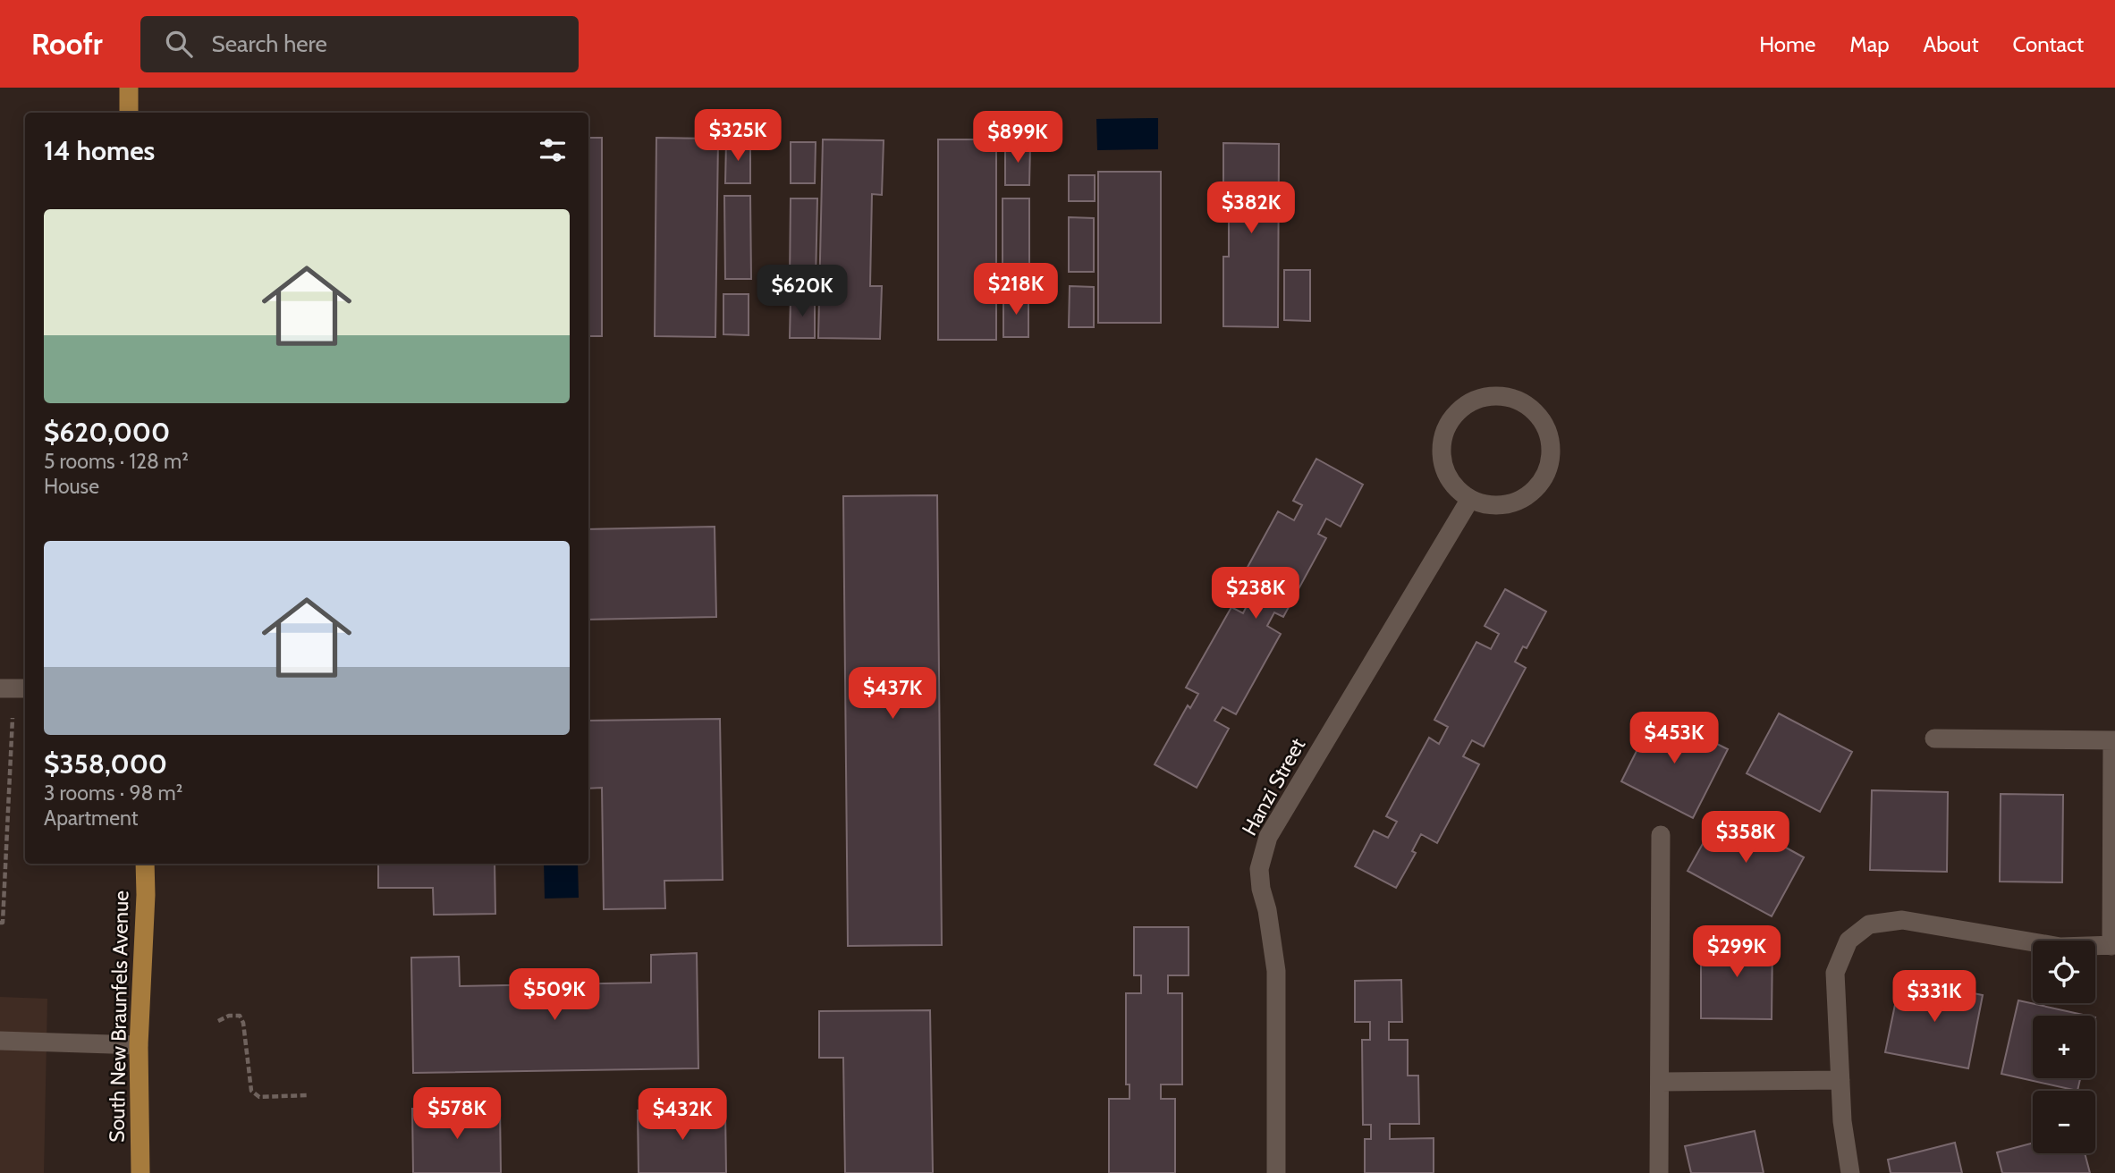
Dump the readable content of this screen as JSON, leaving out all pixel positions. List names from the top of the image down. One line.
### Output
{"streets":{"main road":["South New Braunfels Avenue"],"lane":["Hanzi Street"]},"page":{"header":"Roofr","search":"Search here","nav":["Home","Map","About","Contact"],"price":["$325K","$899K","$382K","$218K","$620K","$238K","$437K","$453K","$358K","$299K","$509K","$331K","$578K","$432K"],"heading":"14 homes","list":[{"name":"$620,000","note":"5 rooms · 128 m² · House"},{"name":"$358,000","note":"3 rooms · 98 m² · Apartment"}],"map_buttons":["+","−"]}}
